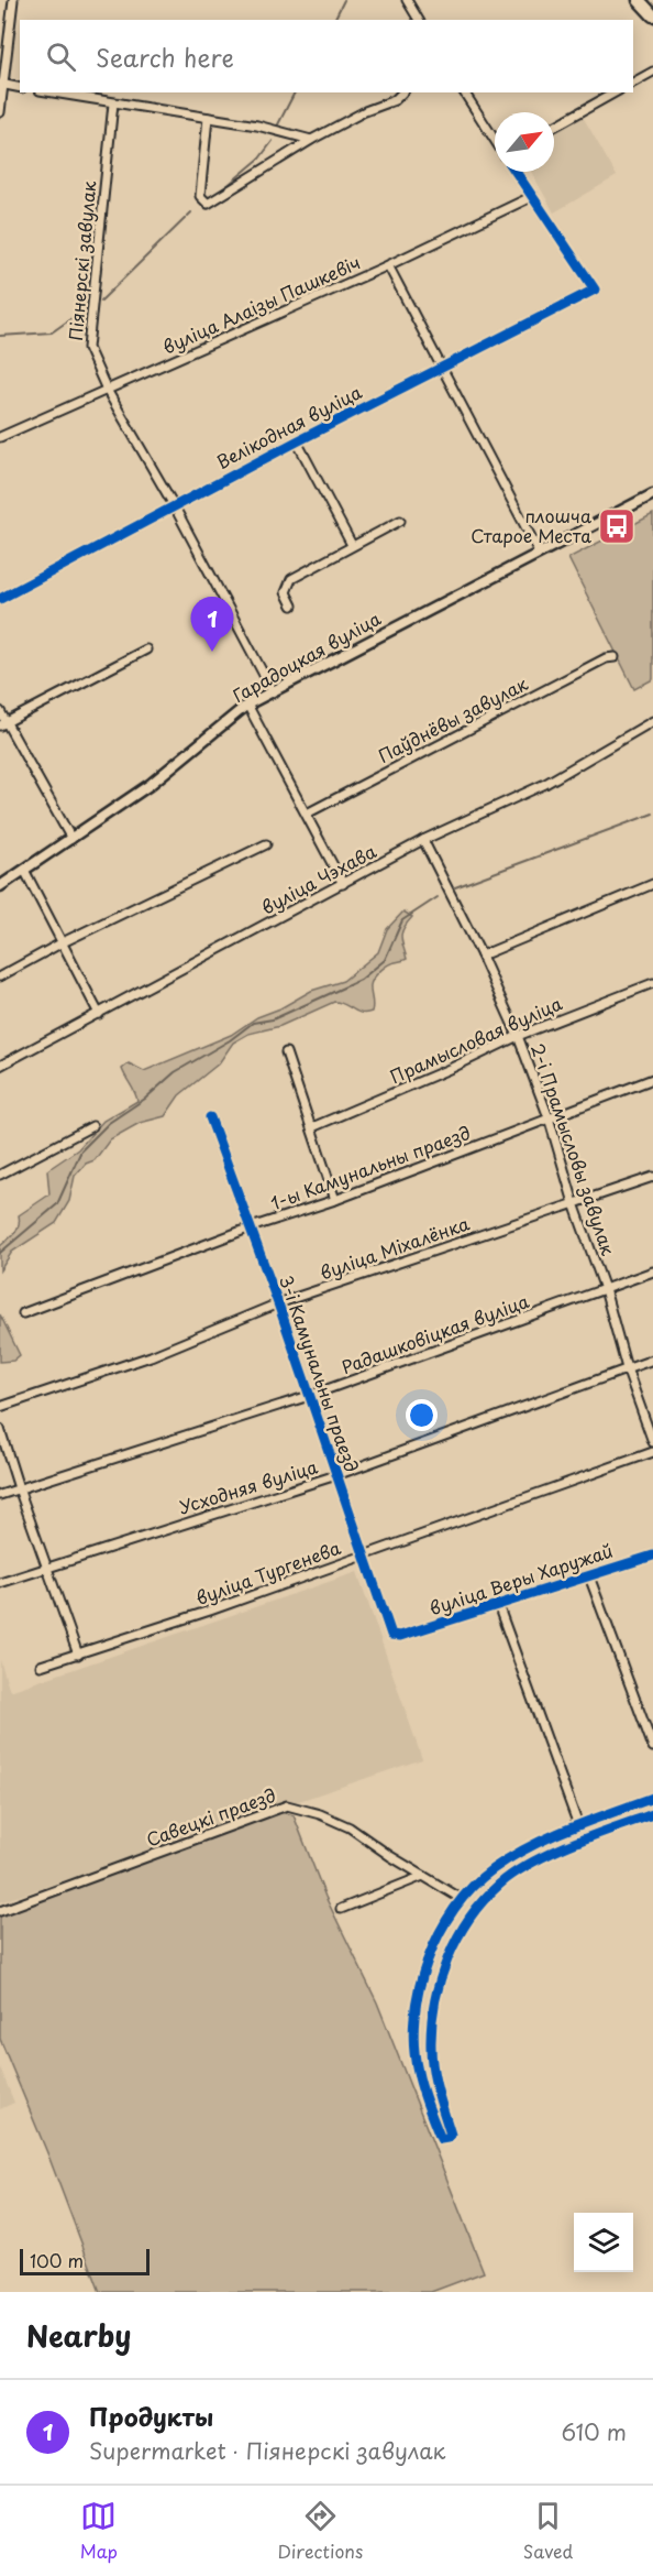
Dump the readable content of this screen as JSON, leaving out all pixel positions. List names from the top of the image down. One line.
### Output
{"streets":{"street":["Піянерскі завулак","вуліца Алаізы Пашкевіч","Велікодная вуліца","Гарадоцкая вуліца","Паўднёвы завулак","вуліца Чэхава","Прамысловая вуліца","2-і Прамысловы завулак","1-ы Камунальны праезд","вуліца Міхалёнка","Радашковіцкая вуліца","3-і Камунальны праезд","Усходняя вуліца","вуліца Тургенева","вуліца Веры Харужай","Савецкі праезд"]},"crossings":[["Піянерскі завулак","вуліца Алаізы Пашкевіч"],["Піянерскі завулак","Велікодная вуліца"],["Піянерскі завулак","Гарадоцкая вуліца"],["вуліца Алаізы Пашкевіч","Велікодная вуліца"],["вуліца Чэхава","2-і Прамысловы завулак"],["Прамысловая вуліца","2-і Прамысловы завулак"],["2-і Прамысловы завулак","1-ы Камунальны праезд"],["2-і Прамысловы завулак","вуліца Міхалёнка"],["2-і Прамысловы завулак","Радашковіцкая вуліца"],["2-і Прамысловы завулак","Усходняя вуліца"],["1-ы Камунальны праезд","3-і Камунальны праезд"],["вуліца Міхалёнка","3-і Камунальны праезд"],["Радашковіцкая вуліца","3-і Камунальны праезд"],["3-і Камунальны праезд","Усходняя вуліца"],["3-і Камунальны праезд","вуліца Тургенева"],["3-і Камунальны праезд","вуліца Веры Харужай"]],"places":{"bus stop":["плошча Старое Места"]},"scale_bar":"100 m","north":"top right","page":{"search":"Search here","pins":"1","scale":"100 m","heading":"Nearby","list":[{"mark":"1","name":"Продукты","note":"Supermarket · Піянерскі завулак","value":"610 m"}],"nav":["Map","Directions","Saved"]}}
